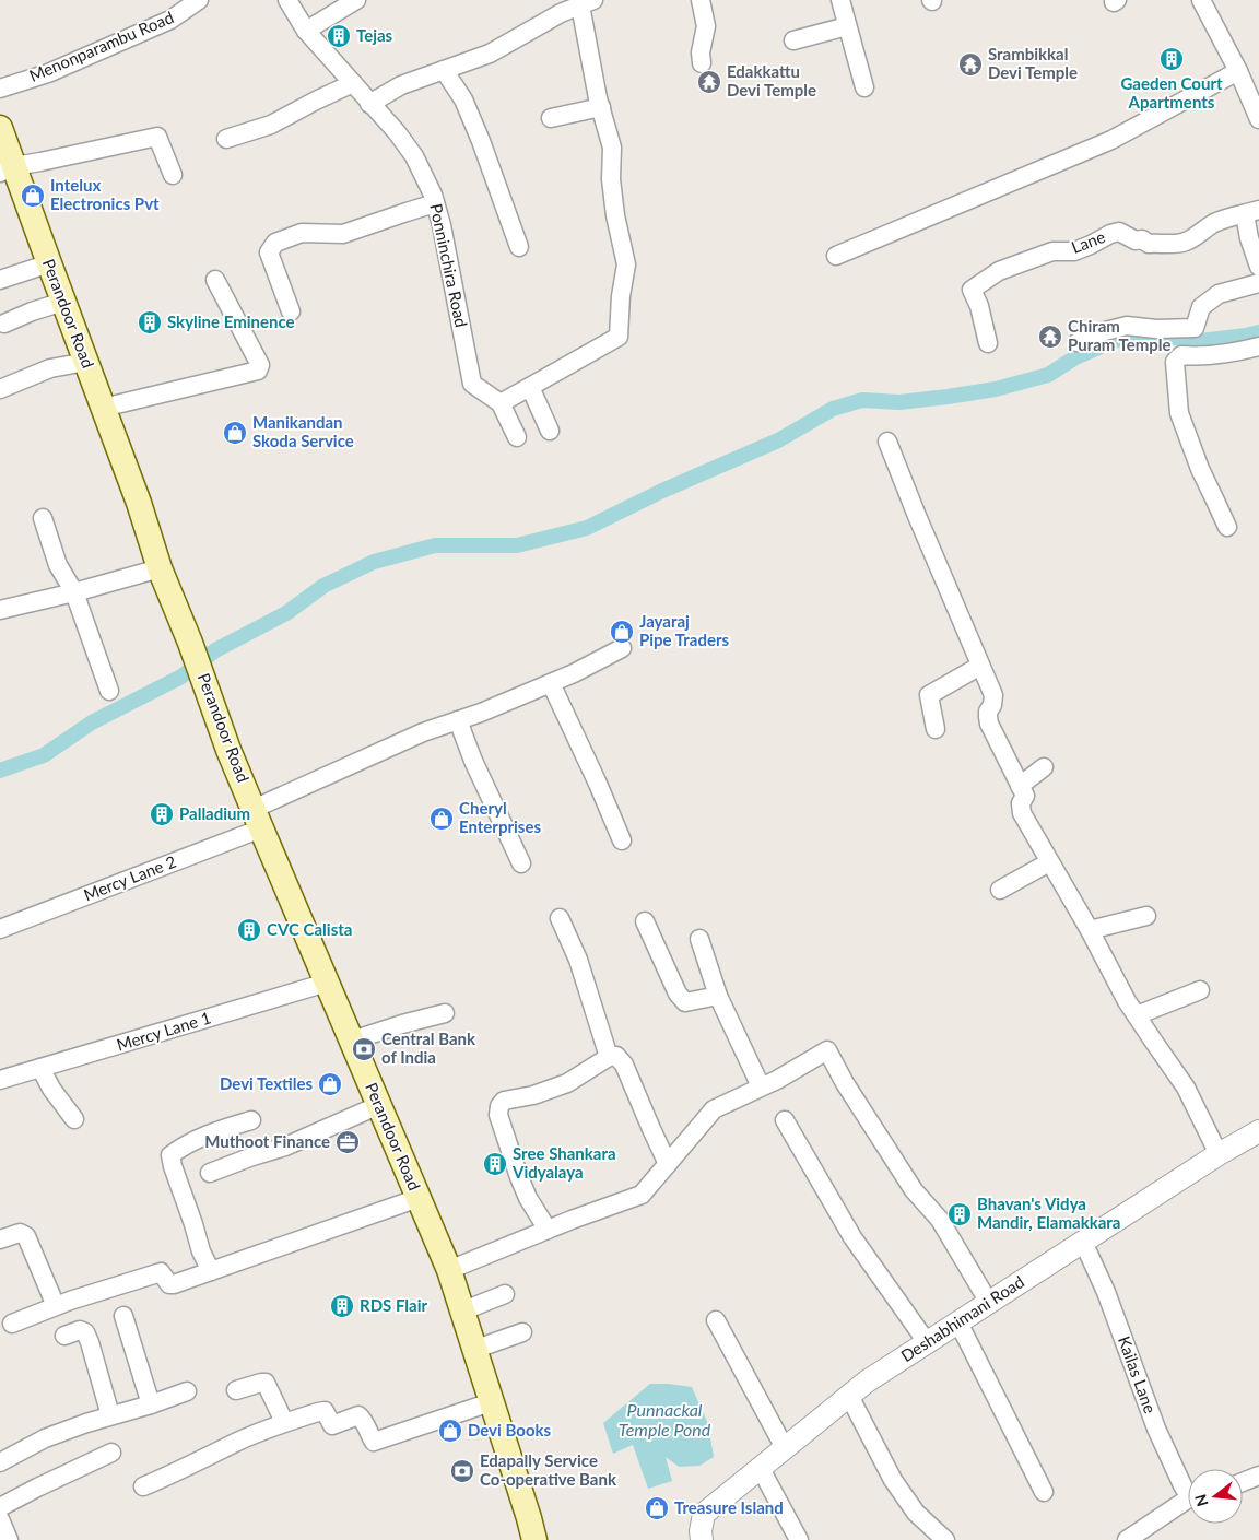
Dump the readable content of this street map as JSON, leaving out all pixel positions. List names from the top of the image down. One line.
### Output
{"streets":{"main road":["Perandoor Road"],"street":["Menonparambu Road","Lane","Ponninchira Road","Mercy Lane 2","Mercy Lane 1","Deshabhimani Road","Kailas Lane"]},"crossings":[["Perandoor Road","Mercy Lane 2"],["Perandoor Road","Mercy Lane 1"],["Deshabhimani Road","Kailas Lane"]],"water":["Punnackal Temple Pond"],"places":{"building":["Tejas","Gaeden Court Apartments","Skyline Eminence","Palladium","CVC Calista","Sree Shankara Vidyalaya","Bhavan's Vidya Mandir, Elamakkara","RDS Flair"],"temple":["Srambikkal Devi Temple","Edakkattu Devi Temple","Chiram Puram Temple"],"shop":["Intelux Electronics Pvt","Manikandan Skoda Service","Jayaraj Pipe Traders","Cheryl Enterprises","Devi Textiles","Devi Books","Treasure Island"],"bank":["Central Bank of India","Edapally Service Co-operative Bank"],"office":["Muthoot Finance"]},"north":"left"}
